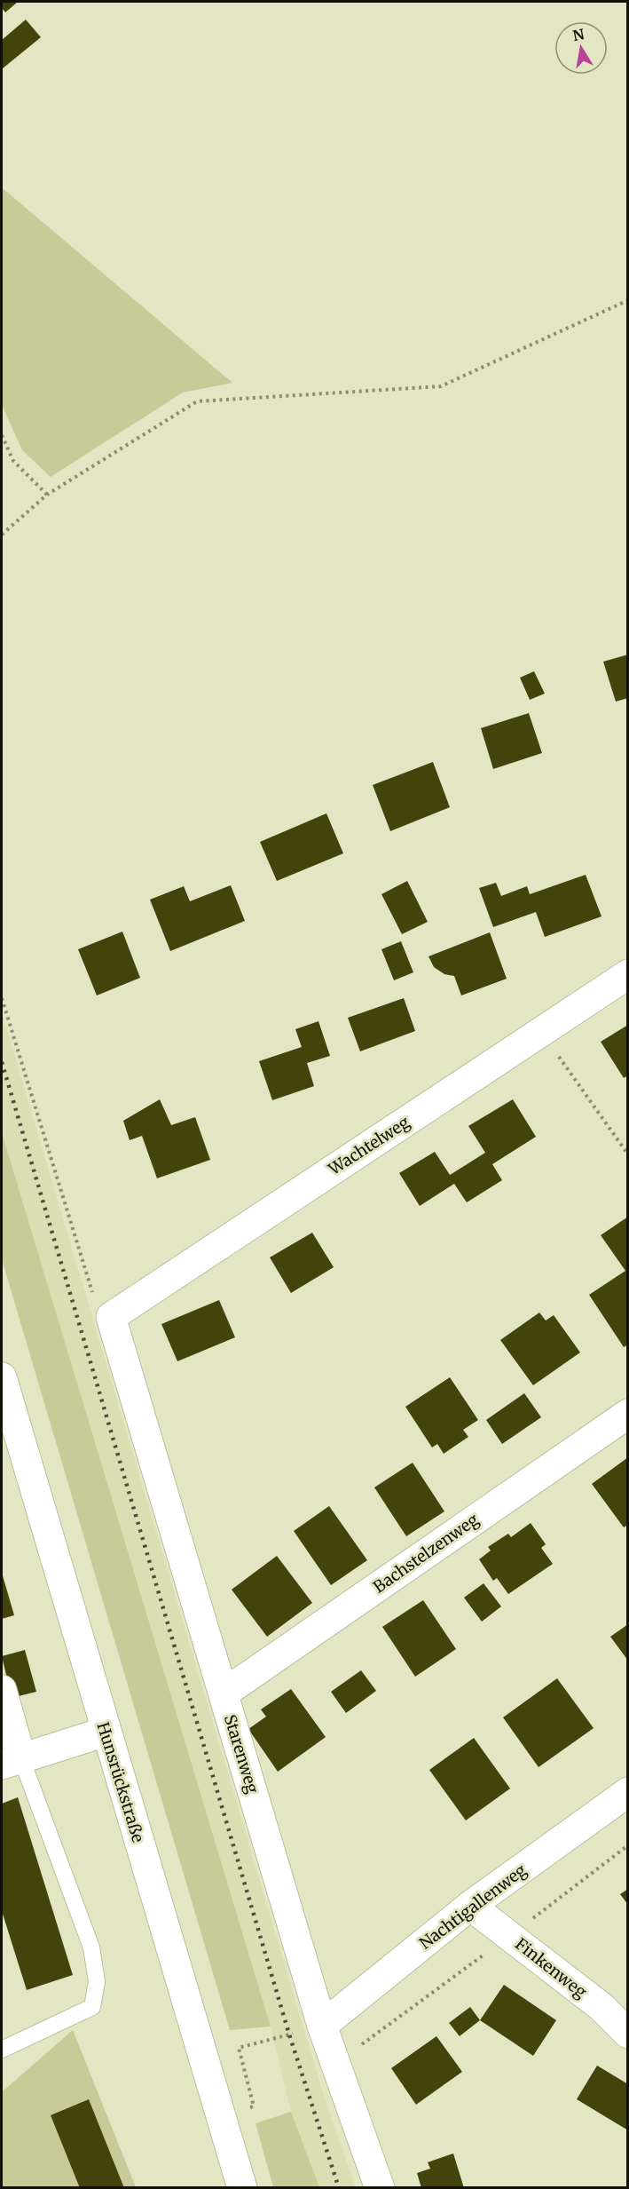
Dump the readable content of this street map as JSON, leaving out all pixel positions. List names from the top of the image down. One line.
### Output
{"streets":{"street":["Wachtelweg","Bachstelzenweg","Starenweg","Hunsrückstraße","Nachtigallenweg","Finkenweg"]},"crossings":[["Wachtelweg","Starenweg"],["Bachstelzenweg","Starenweg"],["Starenweg","Nachtigallenweg"],["Nachtigallenweg","Finkenweg"]],"north":"top"}
